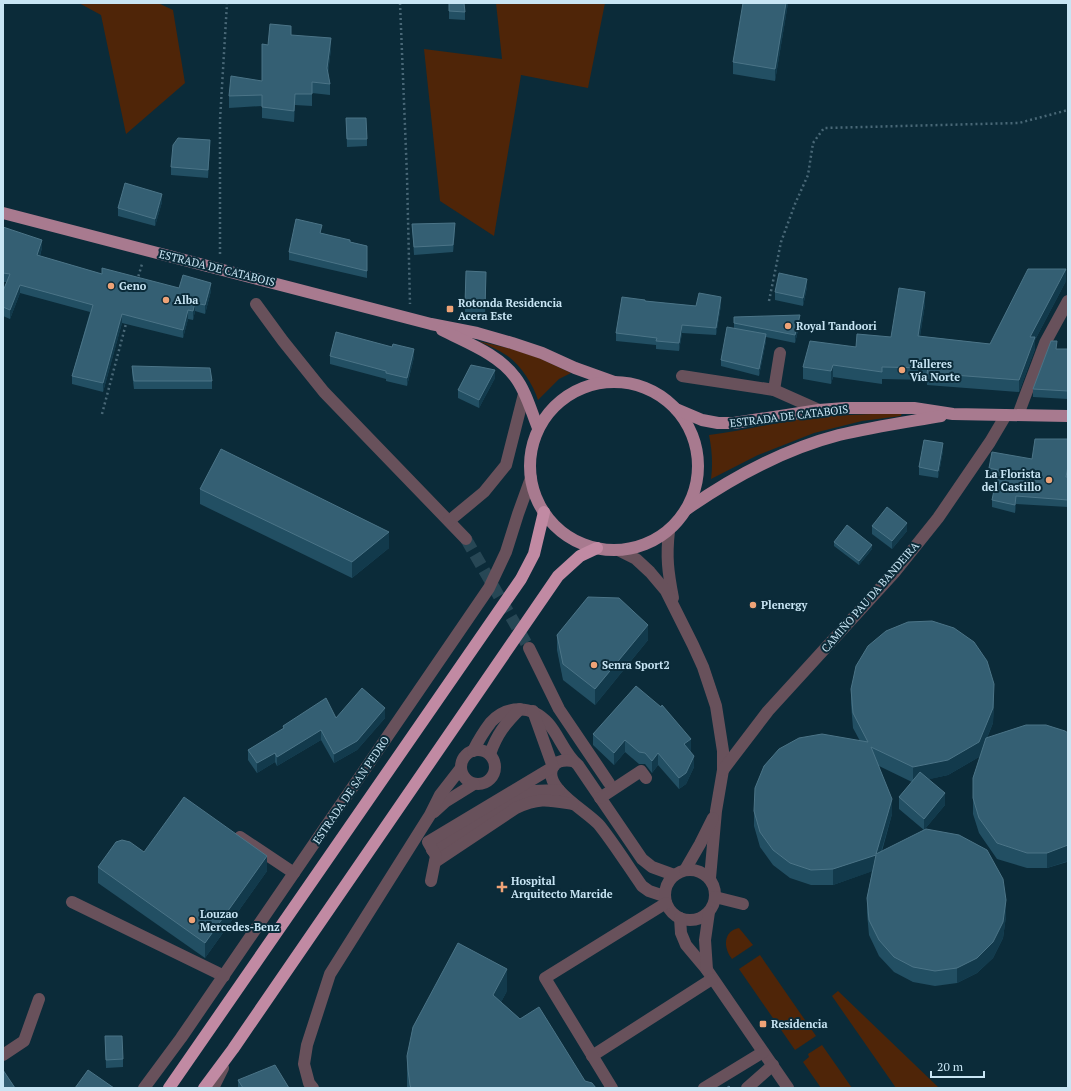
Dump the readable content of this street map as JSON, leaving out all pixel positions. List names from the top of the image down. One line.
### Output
{"streets":{"main road":["ESTRADA DE CATABOIS"],"street":["CAMIÑO PAU DA BANDEIRA","ESTRADA DE SAN PEDRO"]},"crossings":[["ESTRADA DE CATABOIS","CAMIÑO PAU DA BANDEIRA"],["ESTRADA DE CATABOIS","ESTRADA DE SAN PEDRO"]],"places":{"other":["Geno","Alba","Royal Tandoori","Talleres Vía Norte","La Florista del Castillo","Plenergy","Senra Sport2","Louzao Mercedes-Benz"],"transit":["Rotonda Residencia Acera Este","Residencia"],"health":["Hospital Arquitecto Marcide"]},"scale_bar":"20 m"}
